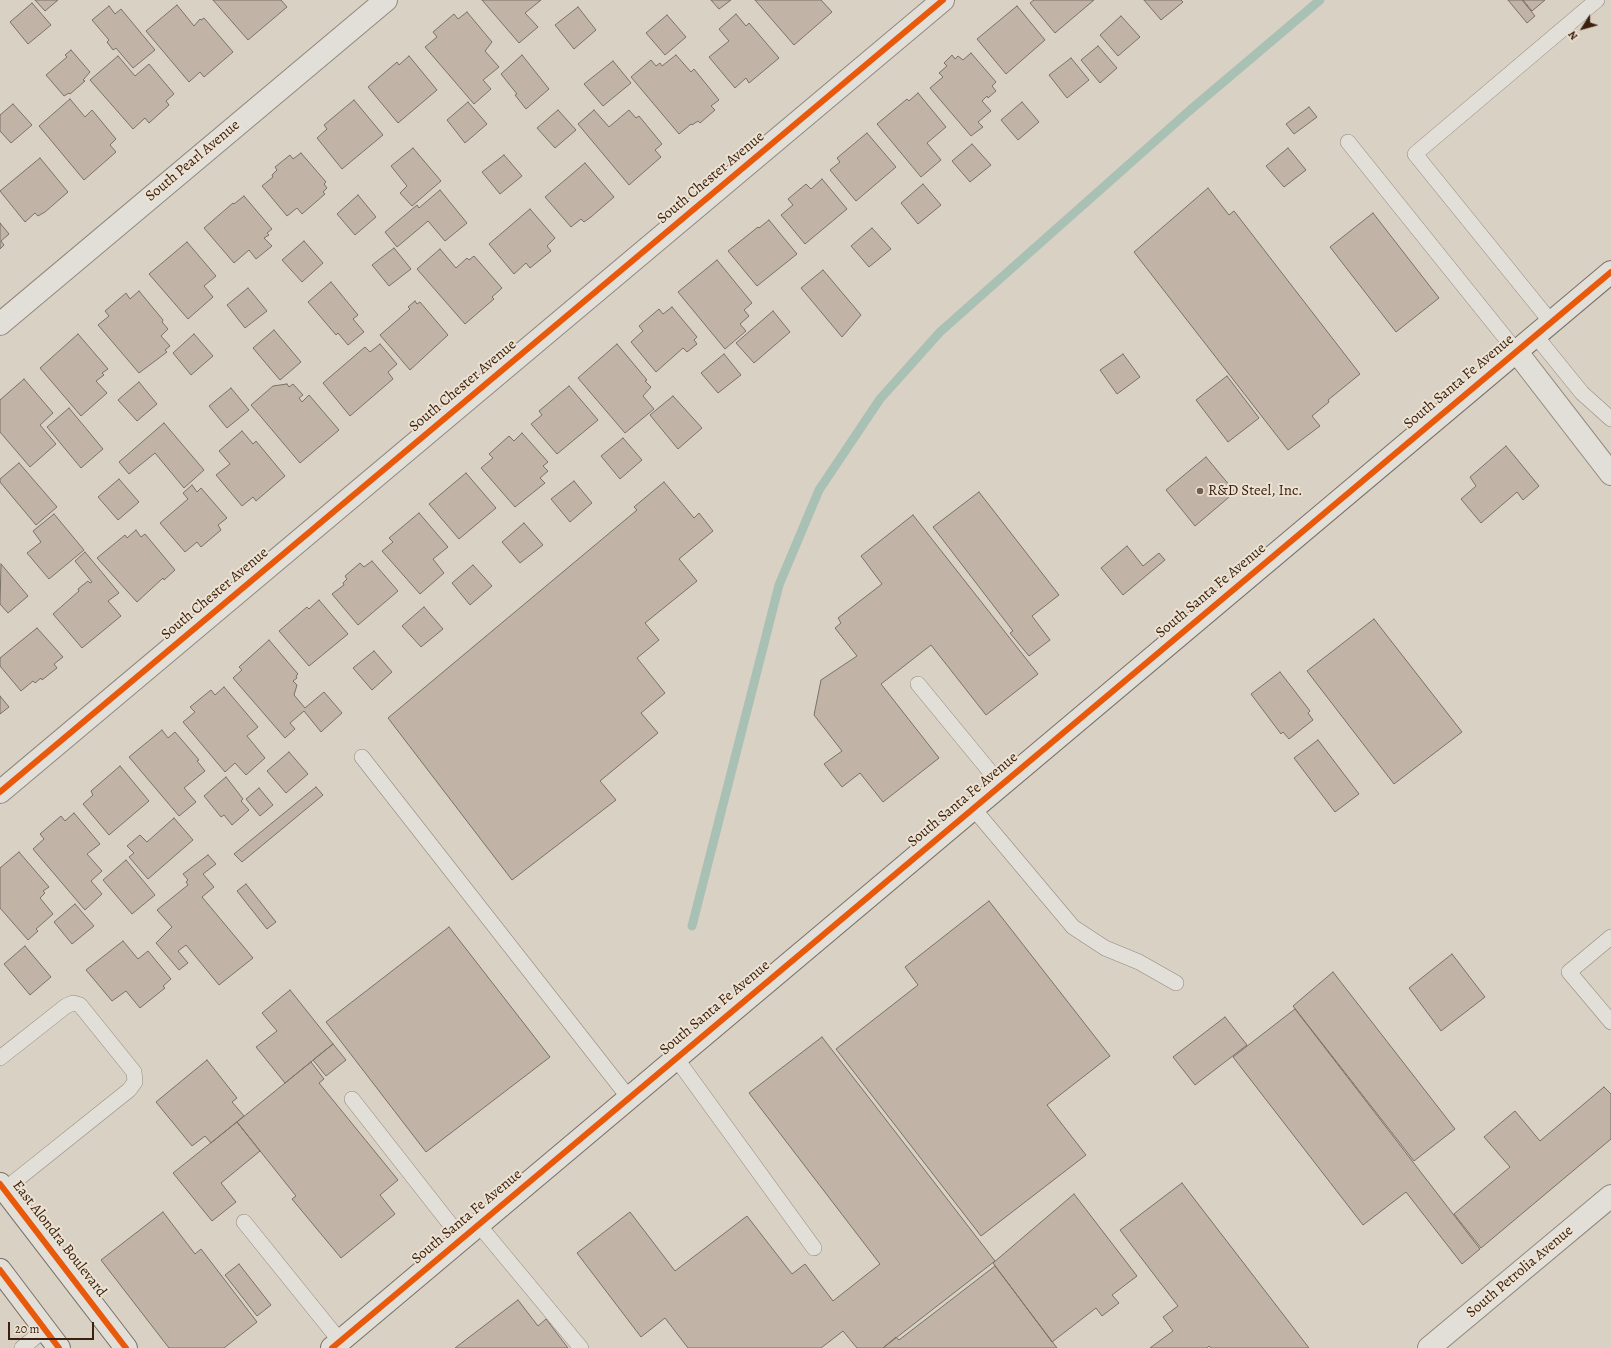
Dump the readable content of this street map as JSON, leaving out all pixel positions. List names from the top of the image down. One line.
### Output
{"streets":{"street":["South Pearl Avenue","South Chester Avenue","South Santa Fe Avenue","East Alondra Boulevard","South Petrolia Avenue"]},"places":["R&D Steel, Inc."],"scale_bar":"20 m","north":"bottom left"}
